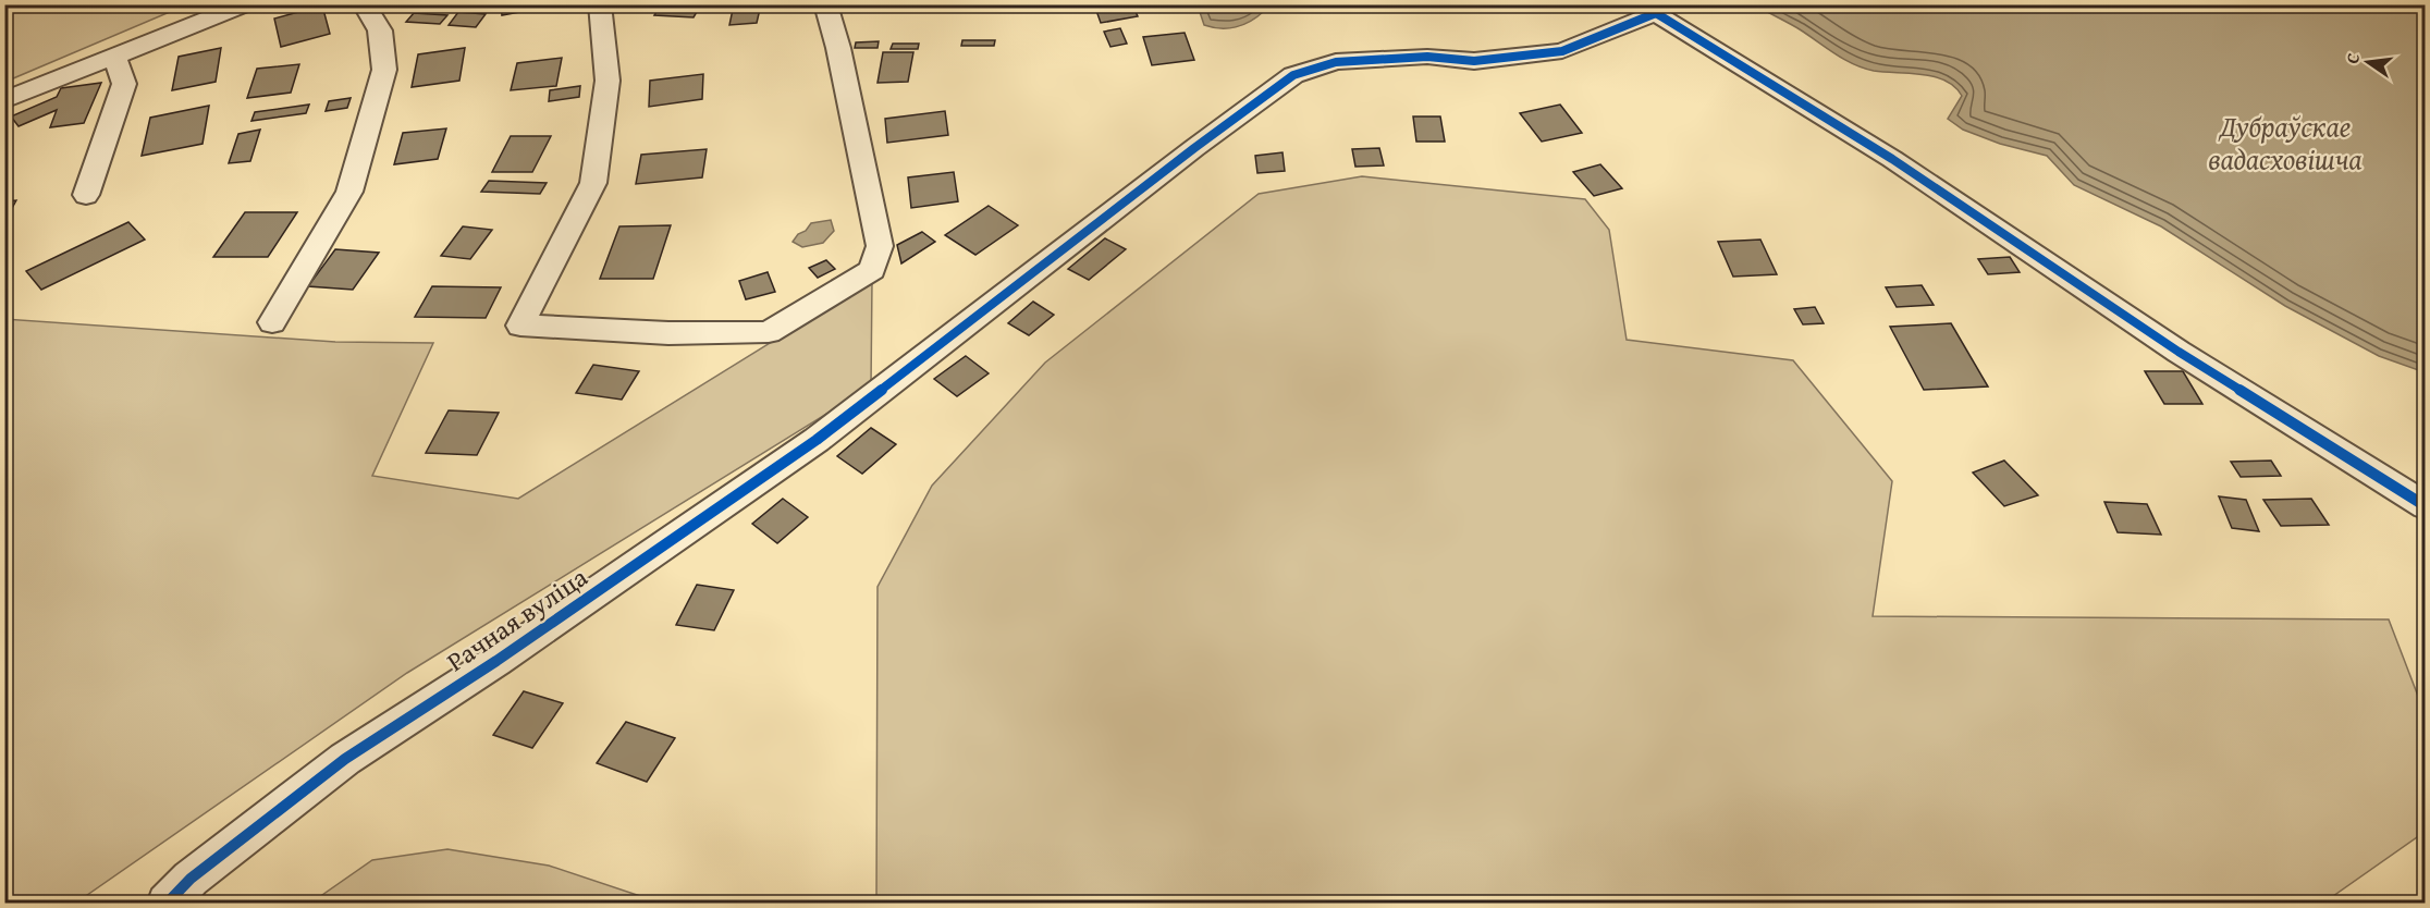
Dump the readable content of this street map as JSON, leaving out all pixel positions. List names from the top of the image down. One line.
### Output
{"streets":{"street":["Рачная вуліца"]},"water":["Дубраўскае вадасховішча"],"north":"left"}
